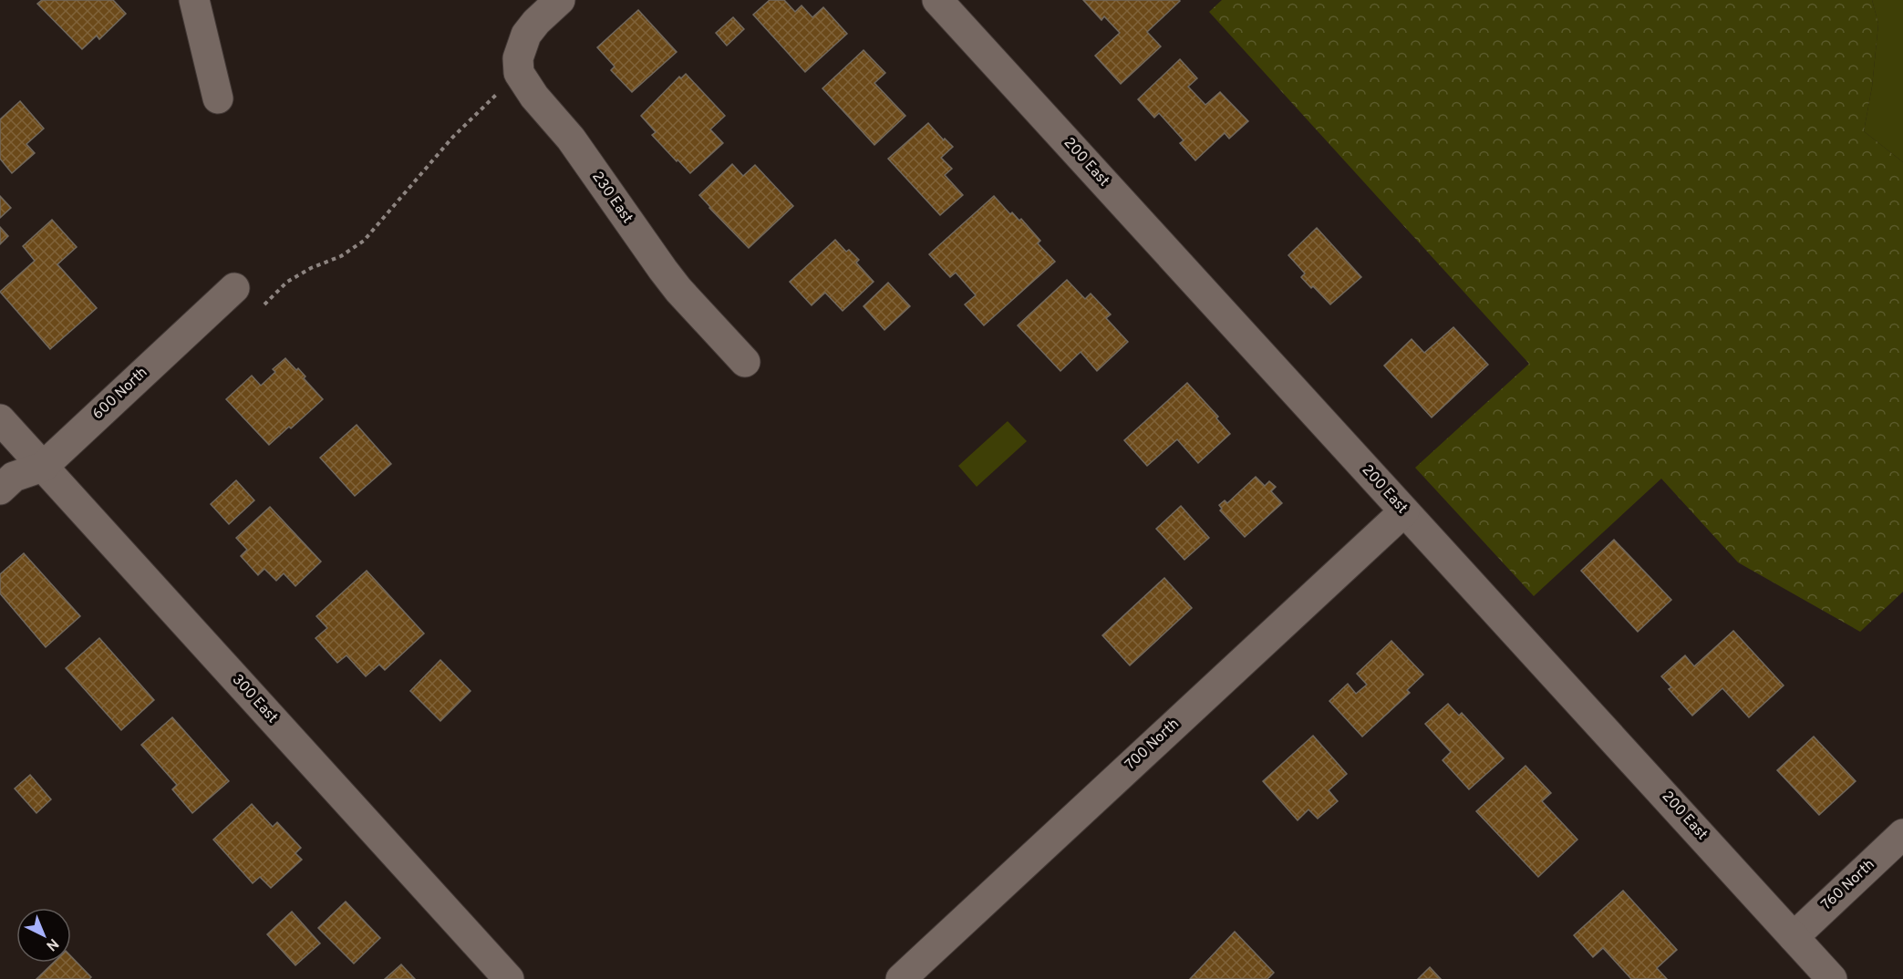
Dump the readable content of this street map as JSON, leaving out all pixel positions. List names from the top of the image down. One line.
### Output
{"streets":{"street":["200 East","230 East","600 North","300 East","700 North","760 North"]},"crossings":[["200 East","700 North"],["200 East","760 North"],["600 North","300 East"]],"north":"bottom right"}
